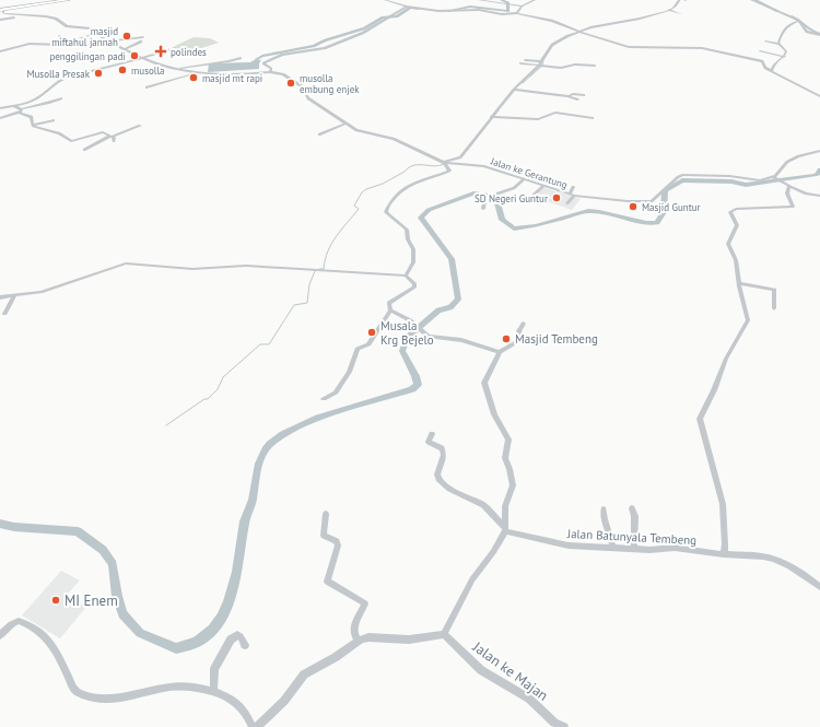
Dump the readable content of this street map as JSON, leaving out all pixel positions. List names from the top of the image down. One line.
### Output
{"streets":{"street":["Jalan ke Gerantung","Jalan Batunyala Tembeng","Jalan ke Majan"]},"places":{"other":["masjid miftahul jannah","penggilingan padi","musolla","Musolla Presak","masjid mt rapi","musolla embung enjek","SD Negeri Guntur","Masjid Guntur","Musala Krg Bejelo","Masjid Tembeng","MI Enem"],"health":["polindes"]}}
